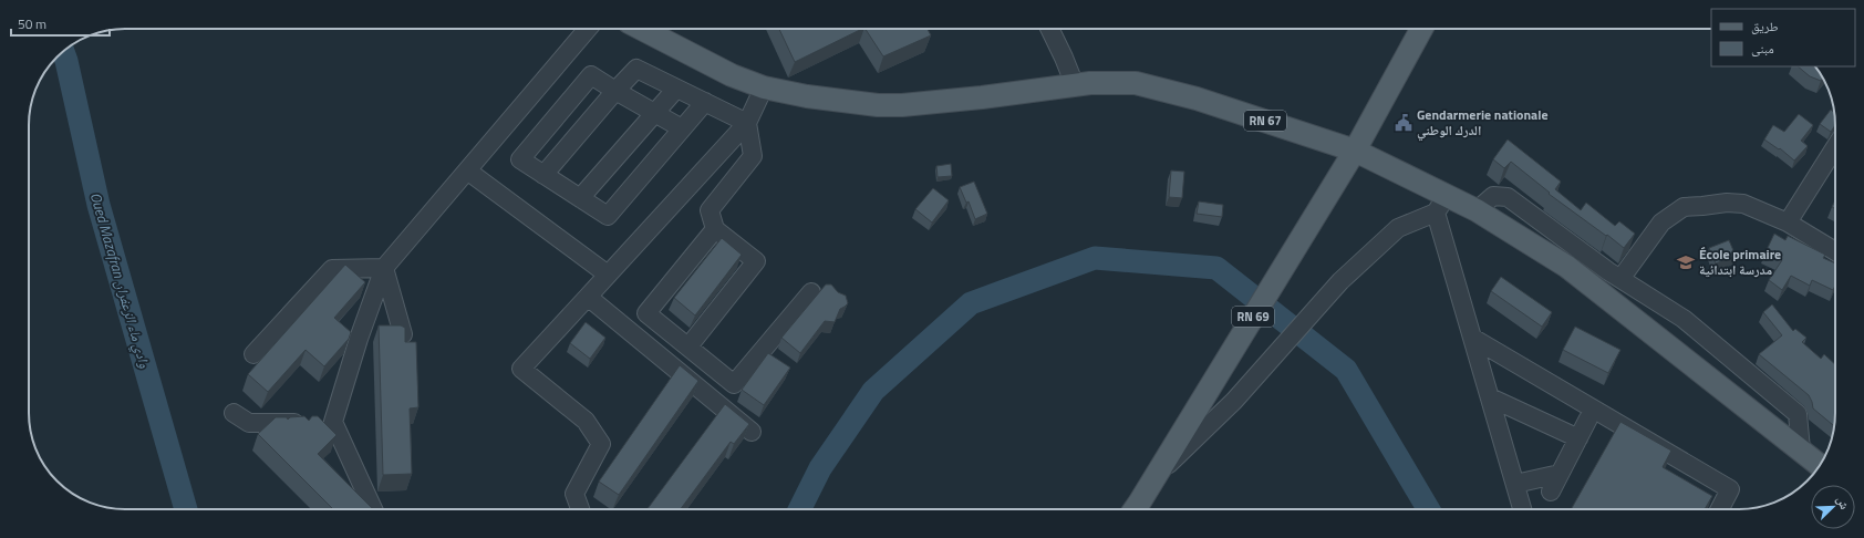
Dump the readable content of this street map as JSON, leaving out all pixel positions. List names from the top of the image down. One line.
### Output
{"streets":{"main road":["RN 67","RN 69"]},"crossings":[["RN 67","RN 69"]],"water":["Oued Mazafran وادي ماء الزعفران"],"places":{"public building":["Gendarmerie nationale الدرك الوطني"],"school or university":["École primaire مدرسة ابتدائية"]},"legend":["طريق","مبنى"],"scale_bar":"50 m","north":"top right"}
